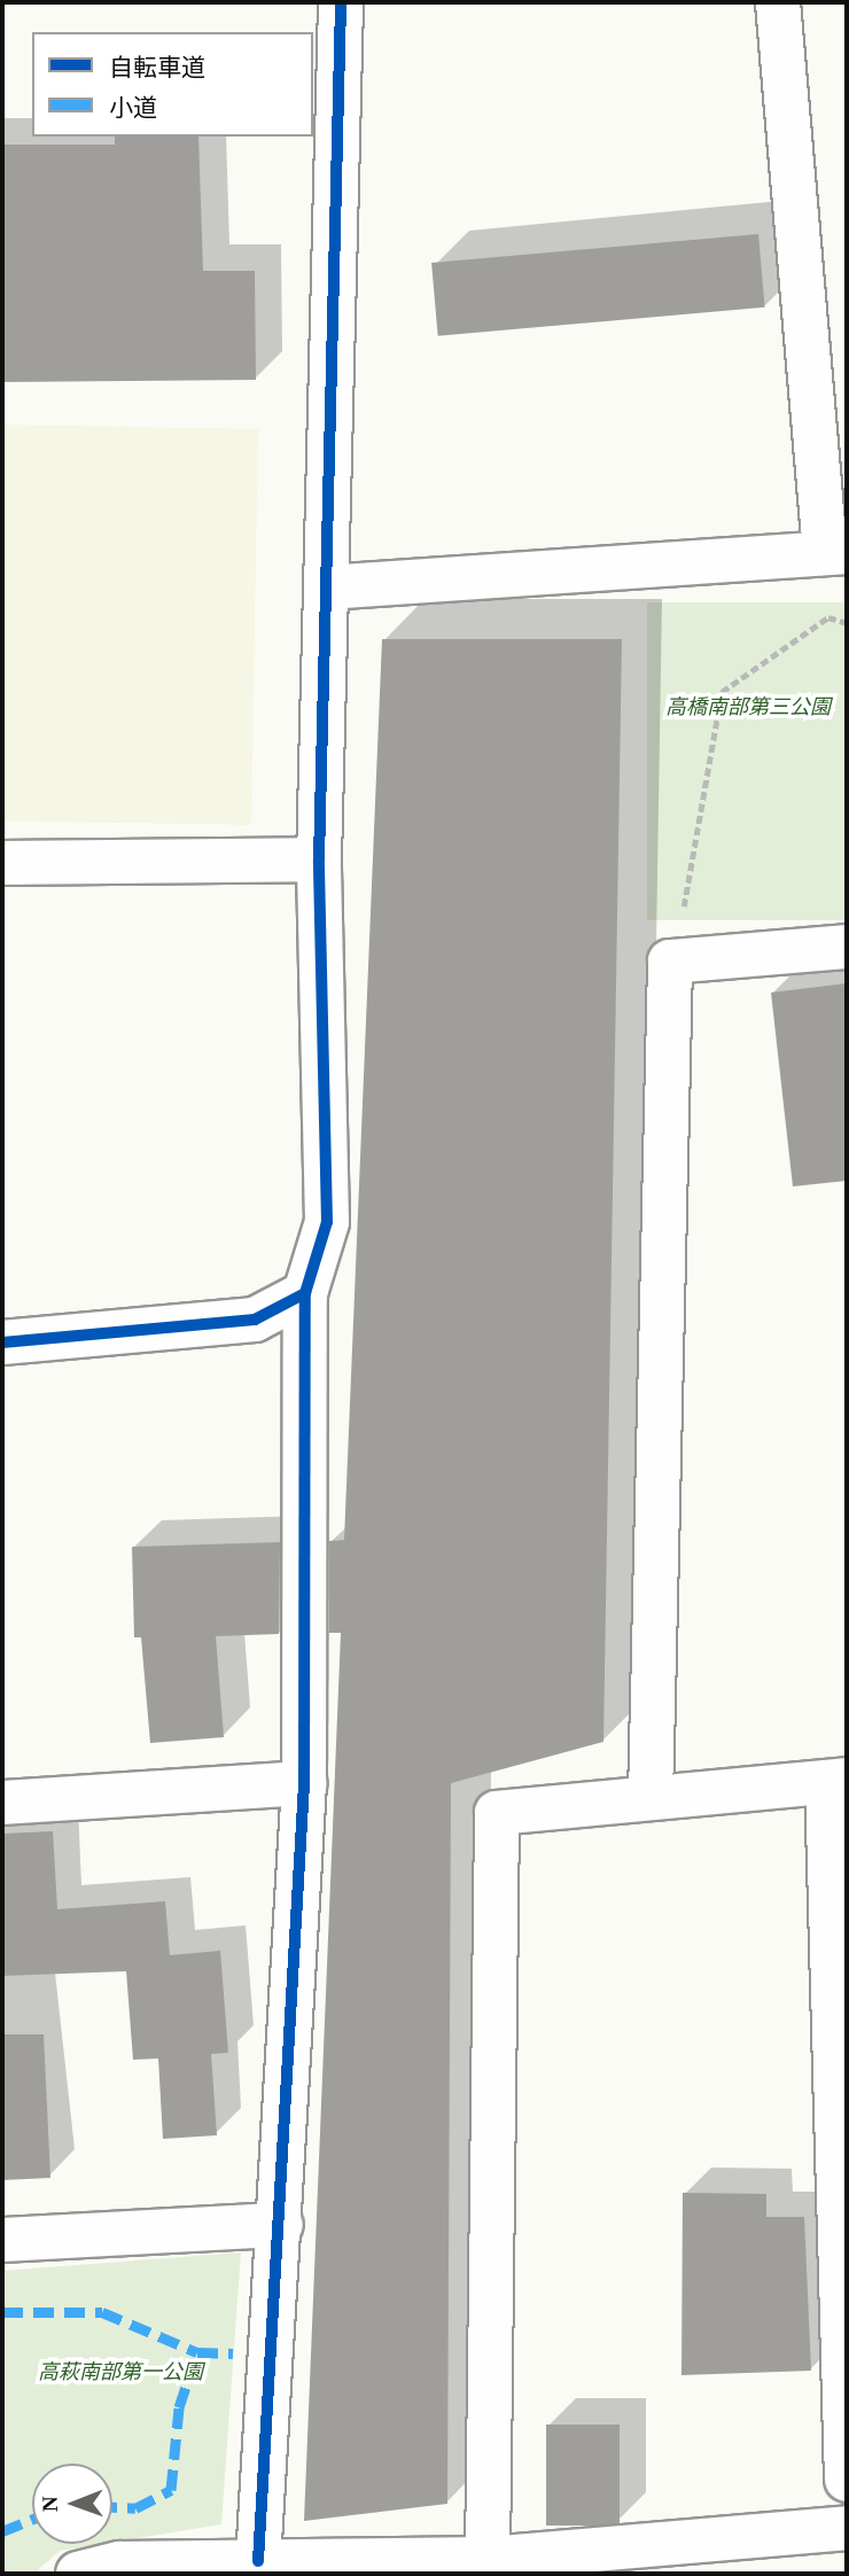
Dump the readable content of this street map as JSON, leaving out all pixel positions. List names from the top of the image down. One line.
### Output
{"parks":["高橋南部第三公園","高萩南部第一公園"],"legend":["自転車道","小道"],"north":"left"}
